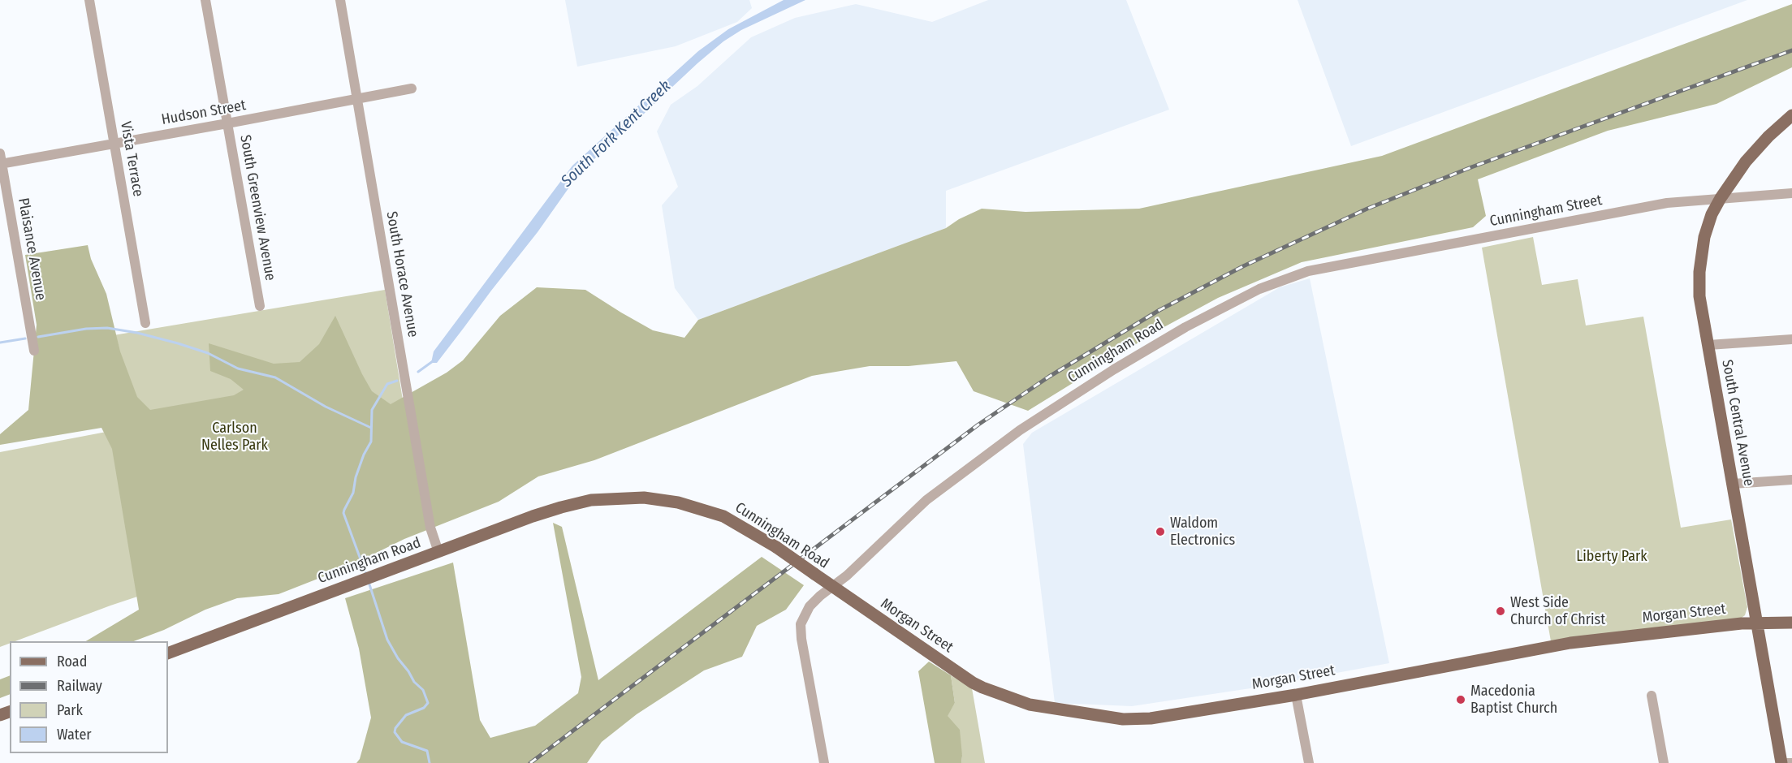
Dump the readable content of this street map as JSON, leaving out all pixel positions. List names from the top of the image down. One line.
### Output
{"streets":{"main road":["Cunningham Road","South Central Avenue","Morgan Street"],"street":["Hudson Street","Vista Terrace","South Greenview Avenue","Cunningham Street","Plaisance Avenue","South Horace Avenue"]},"crossings":[["Hudson Street","Vista Terrace"],["Hudson Street","South Greenview Avenue"],["Hudson Street","Plaisance Avenue"],["Hudson Street","South Horace Avenue"],["Cunningham Street","Cunningham Road"],["Cunningham Street","South Central Avenue"],["South Horace Avenue","Cunningham Road"],["Cunningham Road","Morgan Street"],["South Central Avenue","Morgan Street"]],"water":["South Fork Kent Creek"],"parks":["Carlson Nelles Park","Liberty Park"],"places":["Waldom Electronics","West Side Church of Christ","Macedonia Baptist Church"],"legend":["Road","Railway","Park","Water"]}
